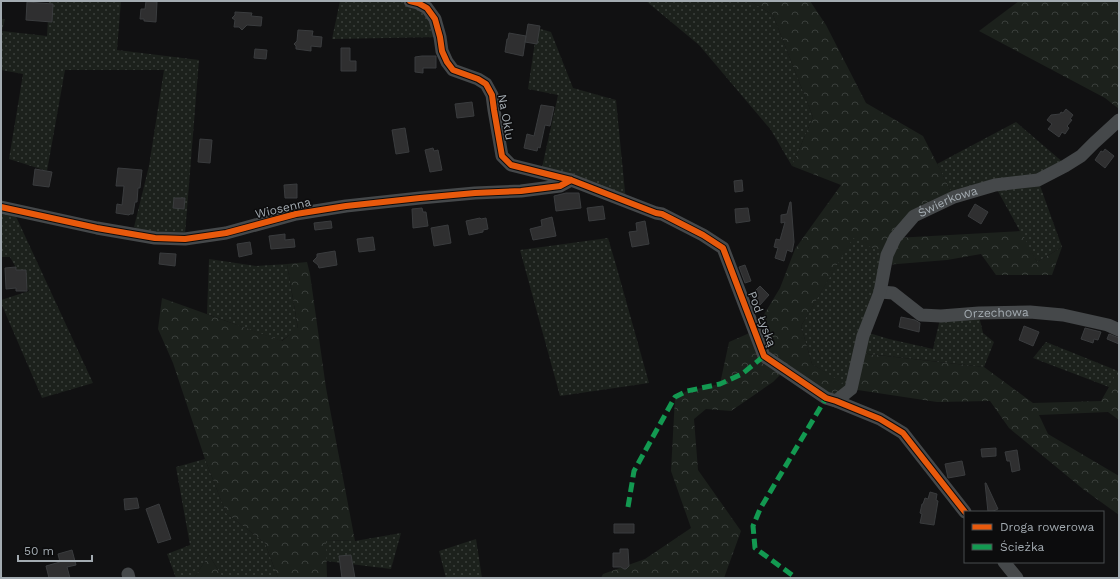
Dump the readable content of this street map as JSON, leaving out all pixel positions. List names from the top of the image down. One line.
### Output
{"streets":{"street":["Na Oklu","Świerkowa","Wiosenna","Orzechowa","Pod Łyską"]},"crossings":[["Na Oklu","Wiosenna"],["Na Oklu","Pod Łyską"],["Świerkowa","Orzechowa"],["Świerkowa","Pod Łyską"],["Wiosenna","Pod Łyską"]],"legend":["Droga rowerowa","Ścieżka"],"scale_bar":"50 m"}
